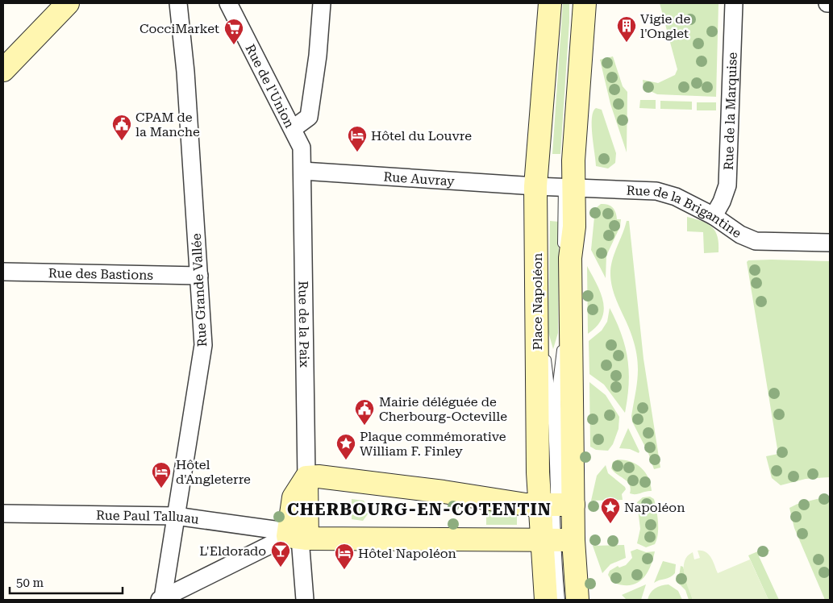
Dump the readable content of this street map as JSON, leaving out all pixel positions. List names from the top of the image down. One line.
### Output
{"streets":{"main road":["Place Napoléon"],"street":["Rue de l'Union","Rue de la Marquise","Rue Auvray","Rue de la Brigantine","Rue des Bastions","Rue Grande Vallée","Rue de la Paix","Rue Paul Talluau"]},"crossings":[["Rue de l'Union","Rue Auvray"],["Rue de l'Union","Rue de la Paix"],["Rue de la Marquise","Rue de la Brigantine"],["Rue Auvray","Rue de la Brigantine"],["Rue Auvray","Place Napoléon"],["Rue Auvray","Rue de la Paix"],["Rue de la Brigantine","Place Napoléon"],["Rue des Bastions","Rue Grande Vallée"],["Rue Grande Vallée","Rue Paul Talluau"]],"districts":["CHERBOURG-EN-COTENTIN"],"places":{"building":["Vigie de l'Onglet"],"supermarket":["CocciMarket"],"public building":["CPAM de la Manche","Mairie déléguée de Cherbourg-Octeville"],"hotel":["Hôtel du Louvre","Hôtel d'Angleterre","Hôtel Napoléon"],"place":["Plaque commémorative William F. Finley","Napoléon"],"bar":["L'Eldorado"]},"scale_bar":"50 m"}
